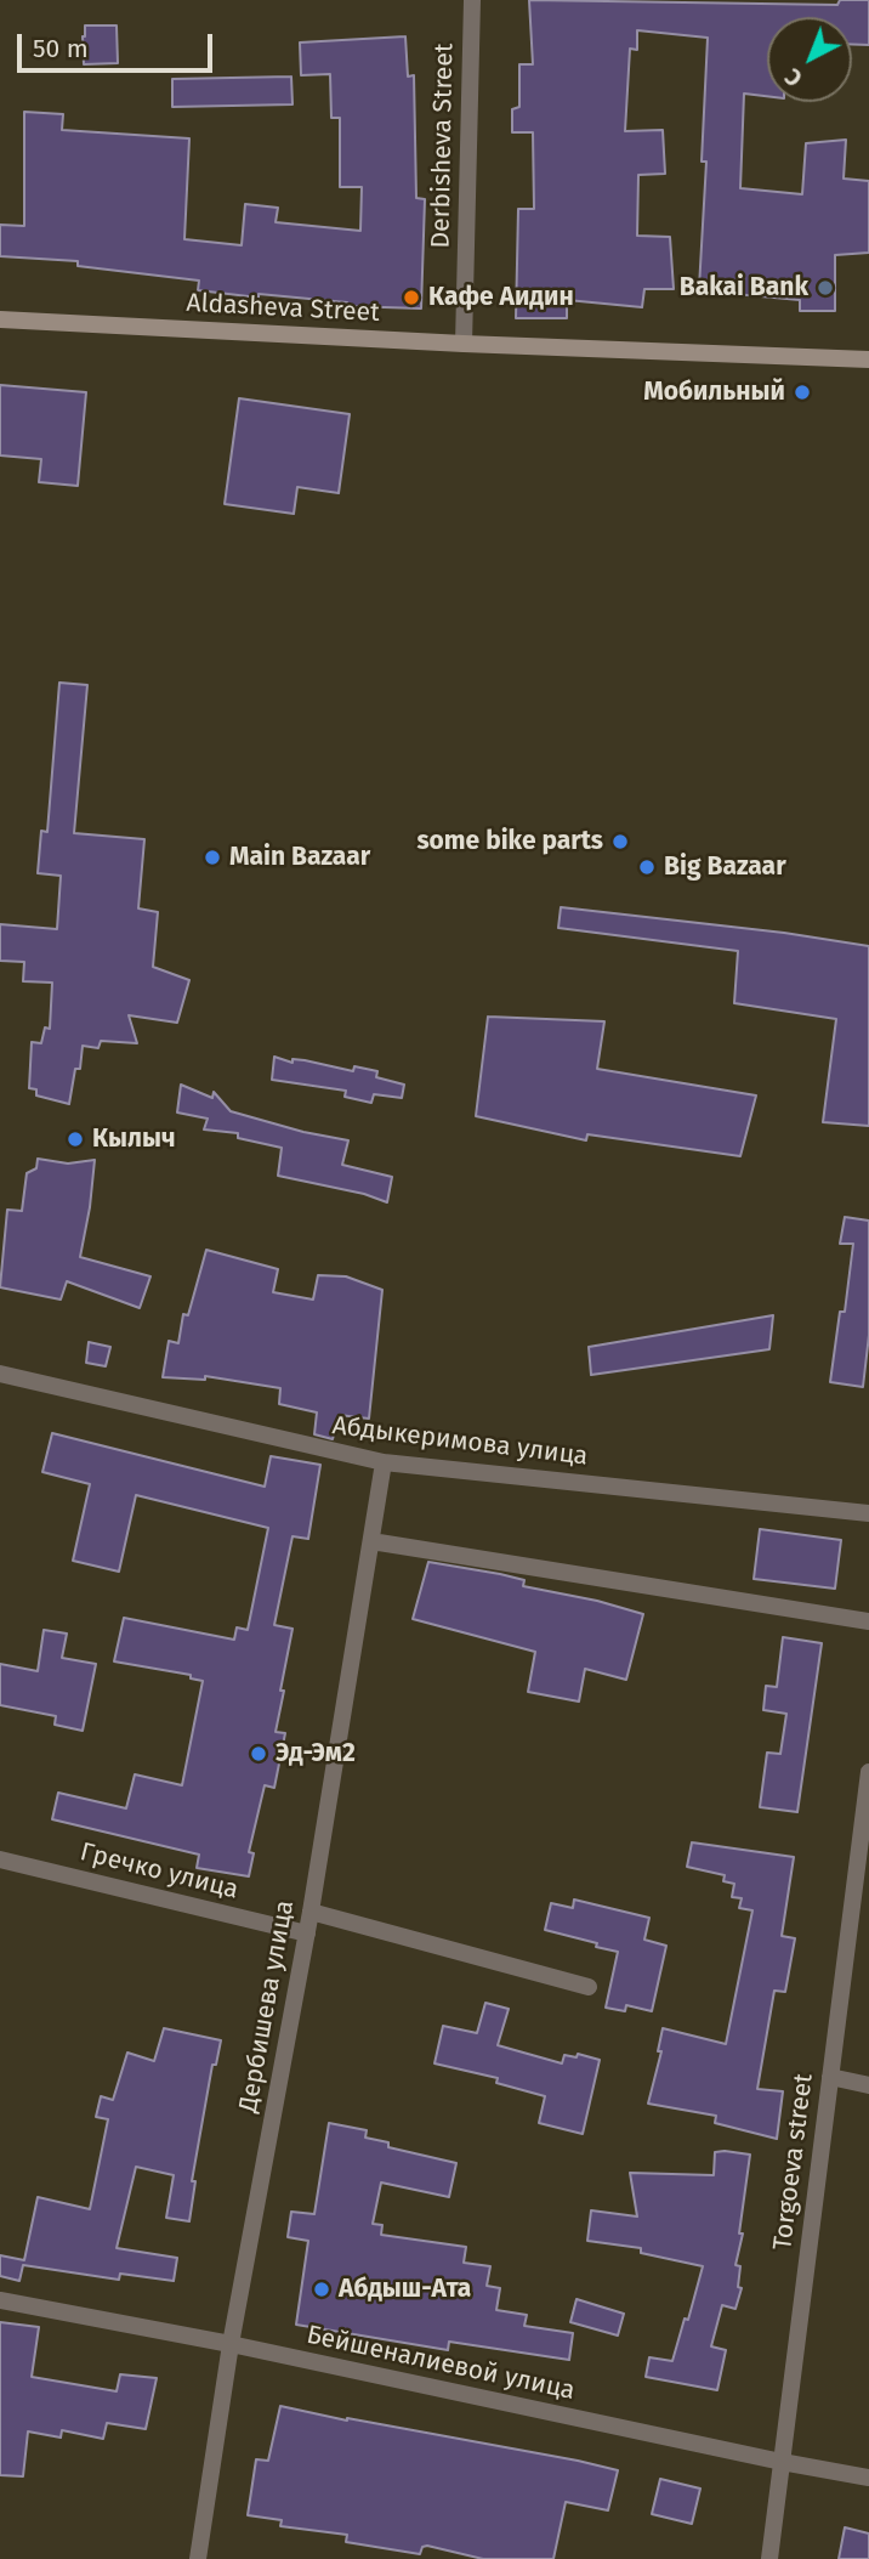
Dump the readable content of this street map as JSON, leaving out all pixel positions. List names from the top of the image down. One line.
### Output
{"streets":{"street":["Derbisheva Street","Aldasheva Street","Абдыкеримова улица","Гречко улица","Дербишева улица","Torgoeva street","Бейшеналиевой улица"]},"crossings":[["Derbisheva Street","Aldasheva Street"],["Абдыкеримова улица","Дербишева улица"],["Гречко улица","Дербишева улица"],["Дербишева улица","Бейшеналиевой улица"],["Torgoeva street","Бейшеналиевой улица"]],"places":["Bakai Bank","Кафе Аидин","Мобильный","some bike parts","Main Bazaar","Big Bazaar","Кылыч","Эд-Эм2","Абдыш-Ата"],"scale_bar":"50 m","north":"bottom left"}
